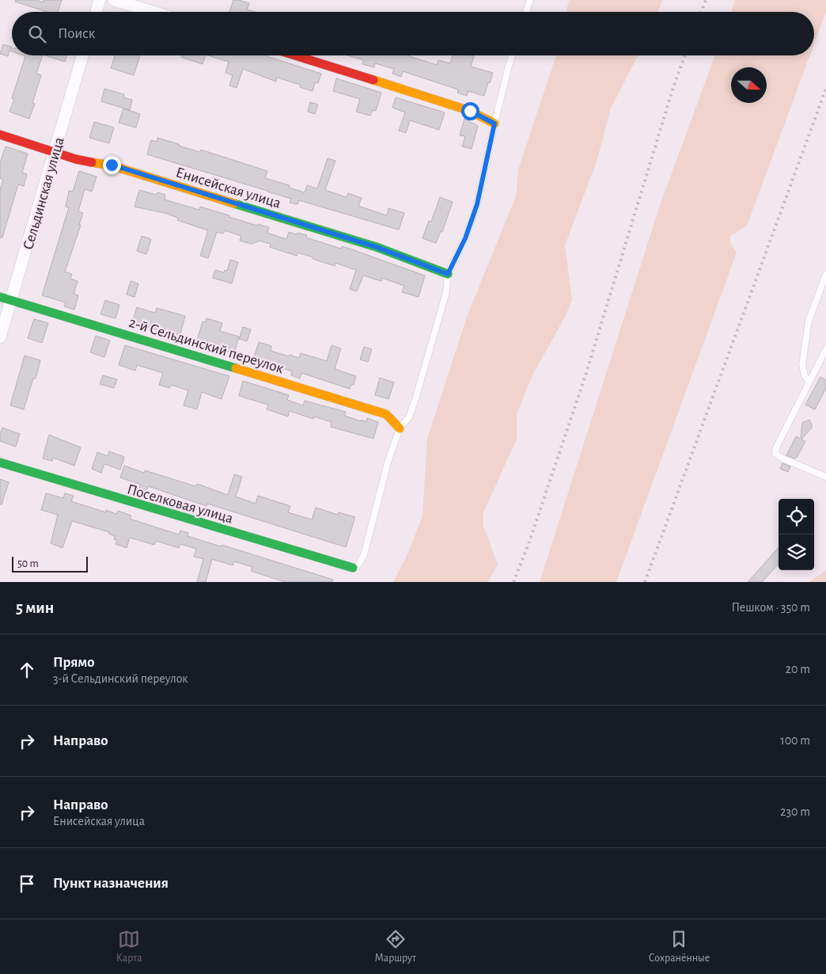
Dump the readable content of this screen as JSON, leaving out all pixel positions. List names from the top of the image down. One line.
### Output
{"streets":{"street":["Енисейская улица","Сельдинская улица","2-й Сельдинский переулок","Поселковая улица"]},"crossings":[["Енисейская улица","Сельдинская улица"],["Сельдинская улица","2-й Сельдинский переулок"]],"scale_bar":"50 m","north":"right","page":{"search":"Поиск","scale":"50 m","heading":["5 мин","Пешком · 350 m"],"list":[["Прямо","3-й Сельдинский переулок","20 m"],["Направо","100 m"],["Направо","Енисейская улица","230 m"],"Пункт назначения"],"nav":["Карта","Маршрут","Сохранённые"]}}
